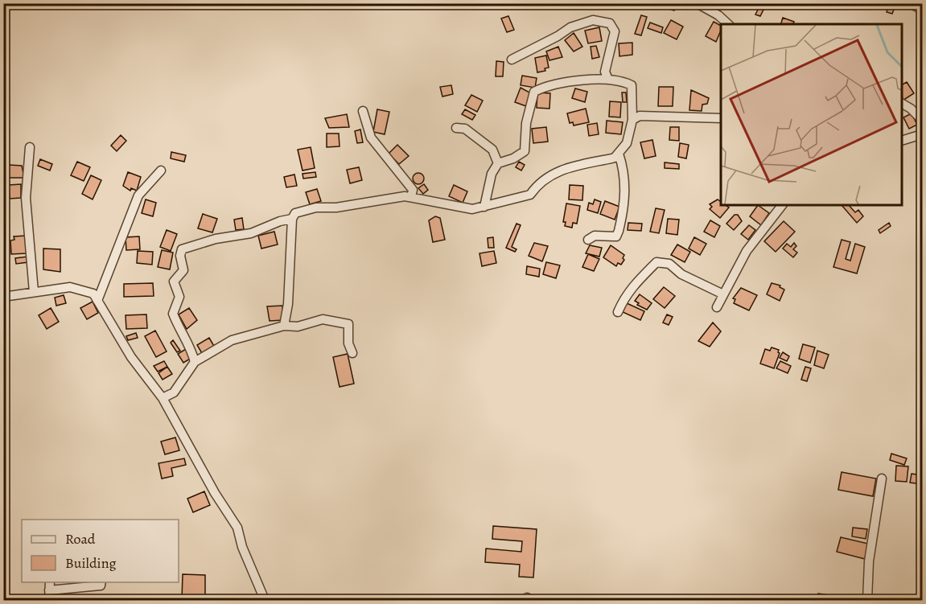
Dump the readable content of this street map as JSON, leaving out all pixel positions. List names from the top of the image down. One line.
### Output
{"legend":["Road","Building"]}
